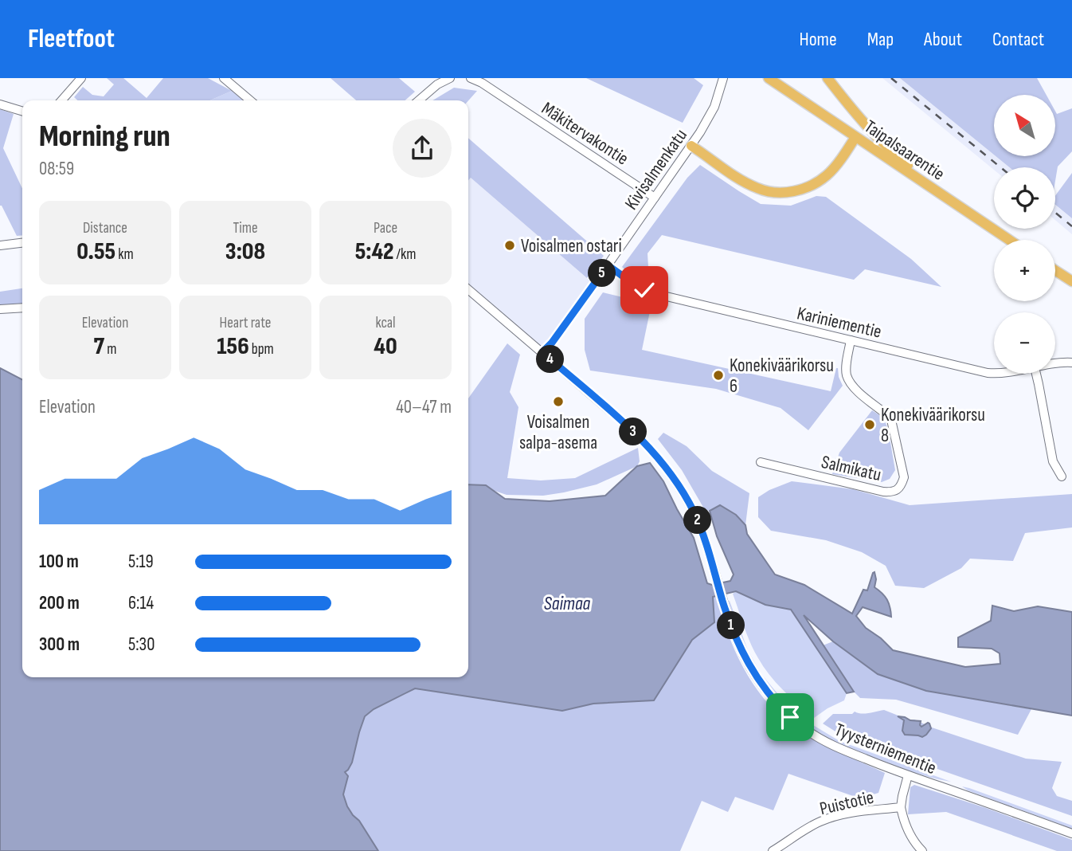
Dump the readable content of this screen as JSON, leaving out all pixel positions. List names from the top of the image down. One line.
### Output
{"streets":{"main road":["Taipalsaarentie"],"street":["Mäkitervakontie","Kivisalmenkatu","Kariniementie","Salmikatu","Tyysterniementie","Puistotie"]},"crossings":[["Mäkitervakontie","Kivisalmenkatu"],["Kivisalmenkatu","Kariniementie"],["Kivisalmenkatu","Tyysterniementie"],["Kariniementie","Salmikatu"],["Tyysterniementie","Puistotie"]],"water":["Saimaa"],"places":["Voisalmen ostari","Konekiväärikorsu 6","Voisalmen salpa-asema","Konekiväärikorsu 8"],"north":"top left","page":{"header":"Fleetfoot","nav":["Home","Map","About","Contact"],"map_buttons":["+","−"],"heading":["Morning run","08:59"],"stats":[["Distance","0.55 km"],["Time","3:08"],["Pace","5:42 /km"],["Elevation","7 m"],["Heart rate","156 bpm"],["kcal","40"]],"pins":["5","4","3","2","1"],"chart":["Elevation","40–47 m"],"list":[{"name":"100 m","note":"5:19"},{"name":"200 m","note":"6:14"},{"name":"300 m","note":"5:30"}]}}
